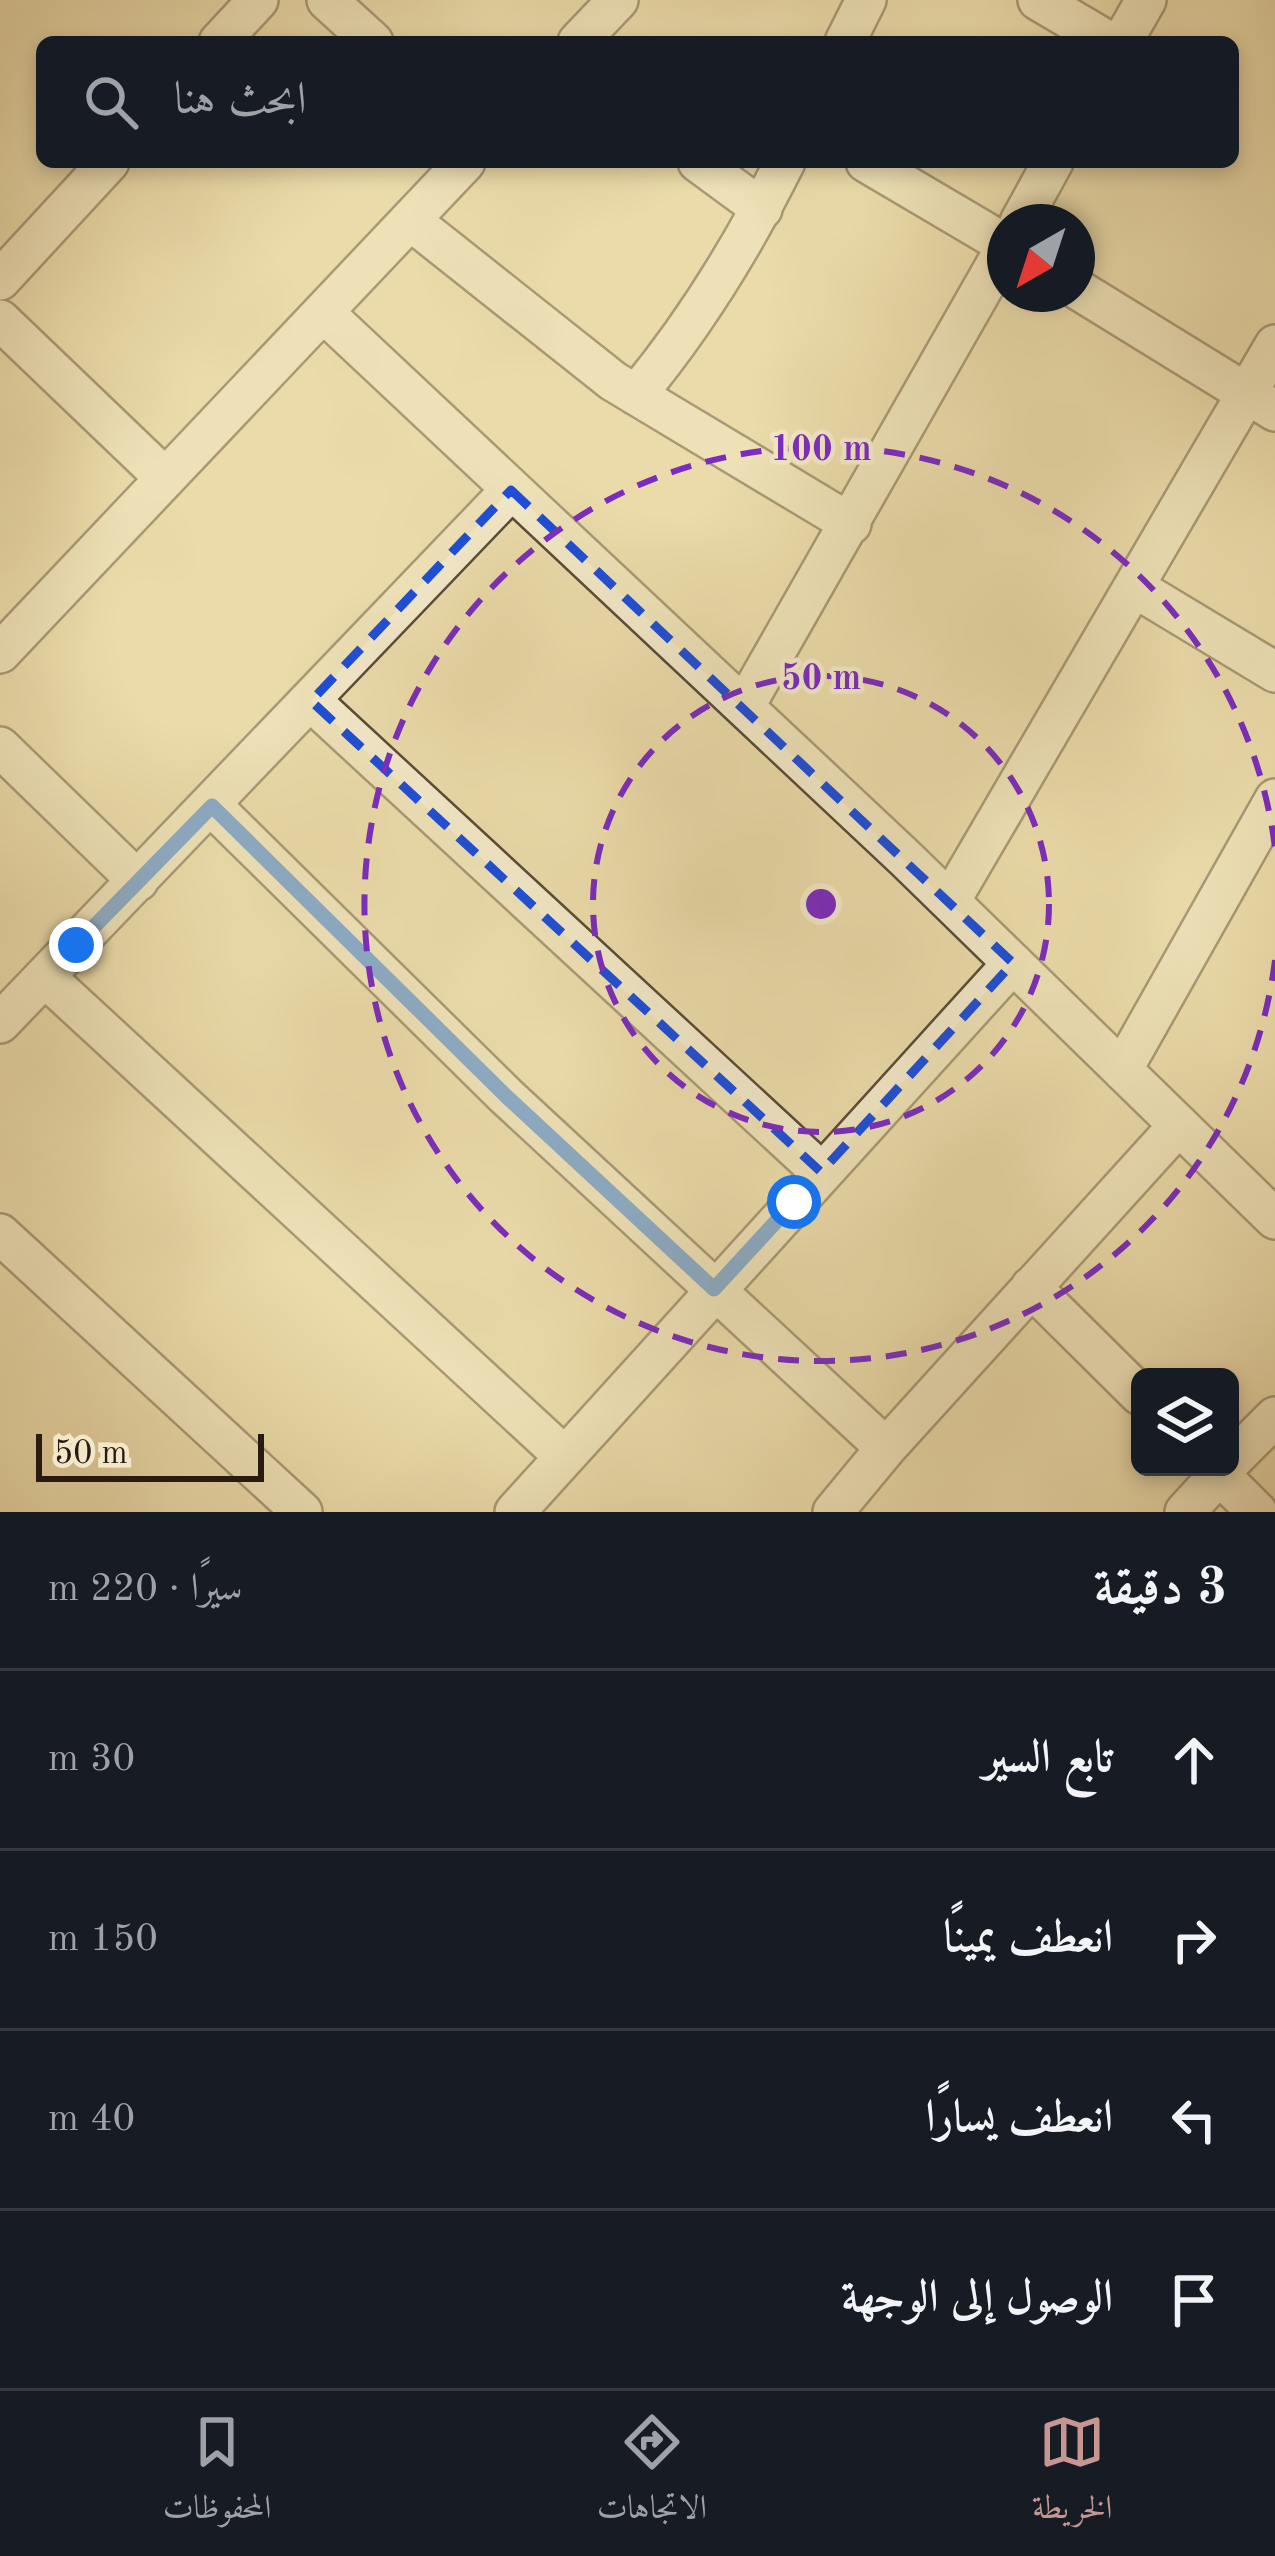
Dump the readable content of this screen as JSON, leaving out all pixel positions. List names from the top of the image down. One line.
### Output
{"scale_bar":"50 m","north":"bottom left","page":{"search":"ابحث هنا","scale":"50 m","heading":["3 دقيقة","سيرًا · 220 m"],"list":[["تابع السير","30 m"],["انعطف يمينًا","150 m"],["انعطف يسارًا","40 m"],"الوصول إلى الوجهة"],"nav":["الخريطة","الاتجاهات","المحفوظات"]},"rings":["100 m","50 m"]}
